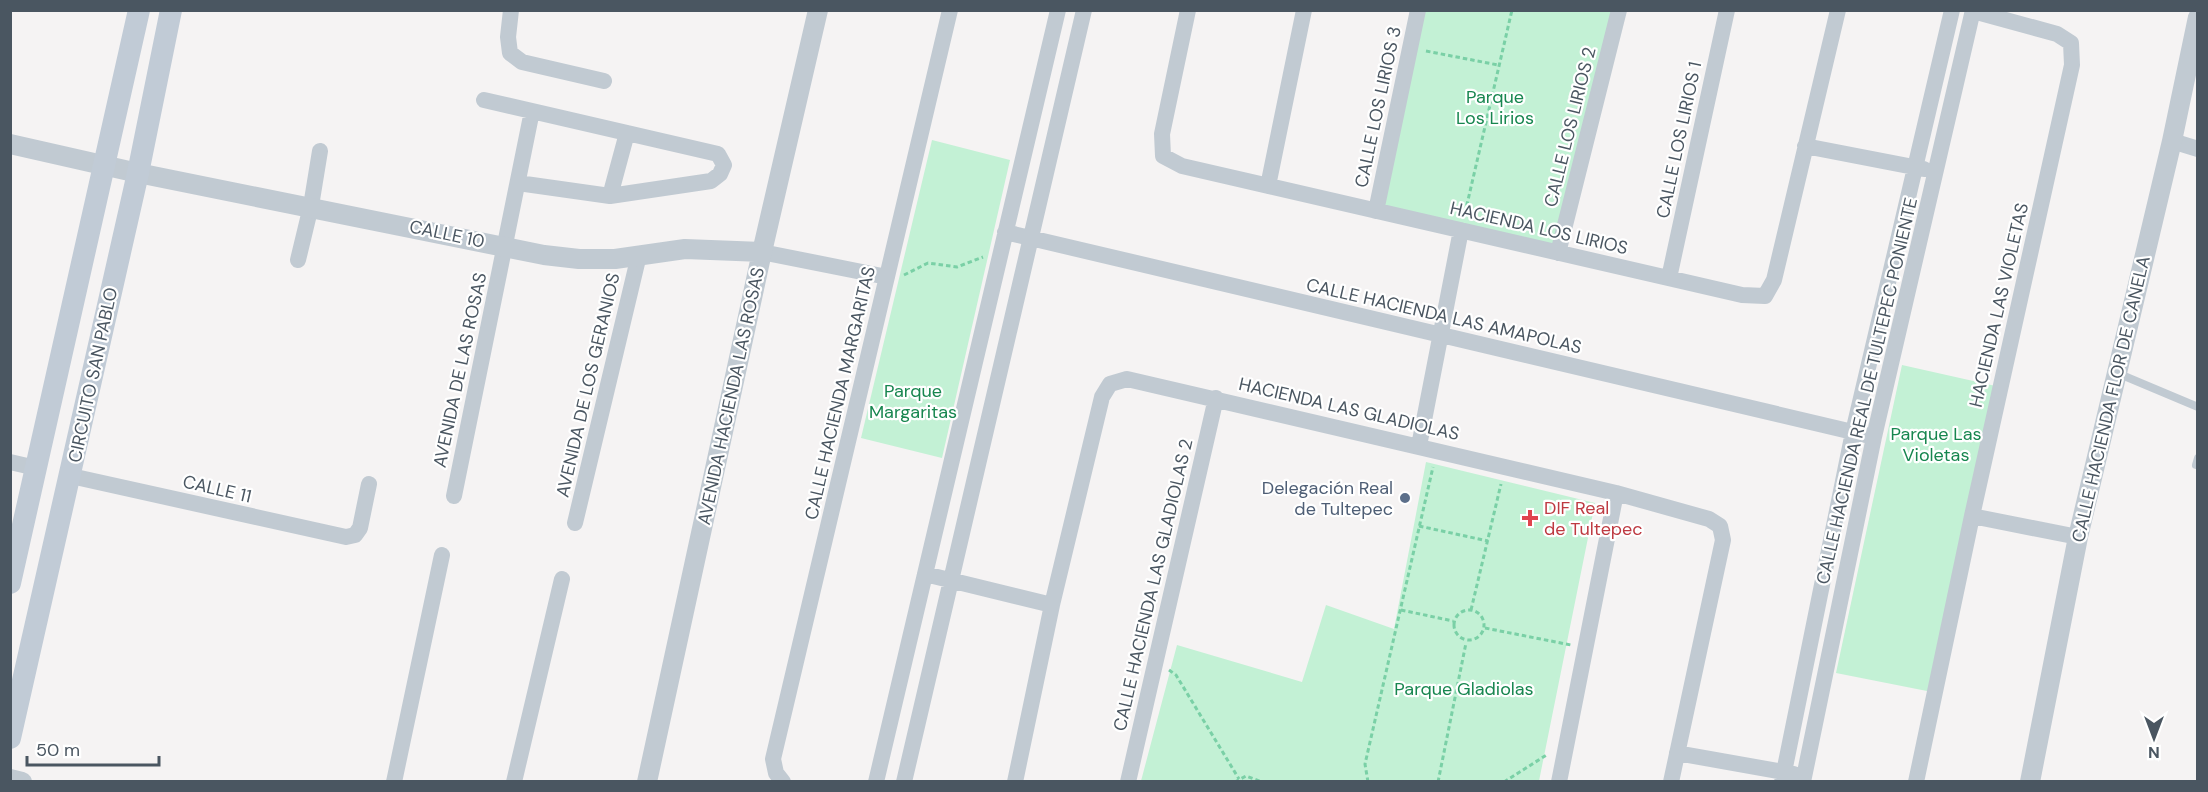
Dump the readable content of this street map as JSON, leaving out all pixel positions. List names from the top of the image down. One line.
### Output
{"streets":{"main road":["CIRCUITO SAN PABLO"],"street":["CALLE LOS LIRIOS 3","CALLE LOS LIRIOS 2","CALLE LOS LIRIOS 1","HACIENDA LOS LIRIOS","CALLE 10","HACIENDA LAS VIOLETAS","CALLE HACIENDA LAS AMAPOLAS","AVENIDA DE LAS ROSAS","AVENIDA DE LOS GERANIOS","CALLE HACIENDA REAL DE TULTEPEC PONIENTE","CALLE HACIENDA MARGARITAS","AVENIDA HACIENDA LAS ROSAS","CALLE HACIENDA FLOR DE CANELA","HACIENDA LAS GLADIOLAS","CALLE 11","CALLE HACIENDA LAS GLADIOLAS 2"]},"crossings":[["CALLE LOS LIRIOS 3","HACIENDA LOS LIRIOS"],["CALLE LOS LIRIOS 2","HACIENDA LOS LIRIOS"],["CALLE LOS LIRIOS 1","HACIENDA LOS LIRIOS"],["CALLE 10","AVENIDA DE LAS ROSAS"],["CALLE 10","CIRCUITO SAN PABLO"],["CALLE 10","AVENIDA DE LOS GERANIOS"],["CALLE 10","CALLE HACIENDA MARGARITAS"],["CALLE 10","AVENIDA HACIENDA LAS ROSAS"],["HACIENDA LAS VIOLETAS","CALLE HACIENDA REAL DE TULTEPEC PONIENTE"],["CALLE HACIENDA LAS AMAPOLAS","CALLE HACIENDA REAL DE TULTEPEC PONIENTE"],["CIRCUITO SAN PABLO","CALLE 11"],["HACIENDA LAS GLADIOLAS","CALLE HACIENDA LAS GLADIOLAS 2"]],"parks":["Parque Los Lirios","Parque Margaritas","Parque Las Violetas","Parque Gladiolas"],"places":{"other":["Delegación Real de Tultepec"],"health":["DIF Real de Tultepec"]},"scale_bar":"50 m","north":"bottom"}
